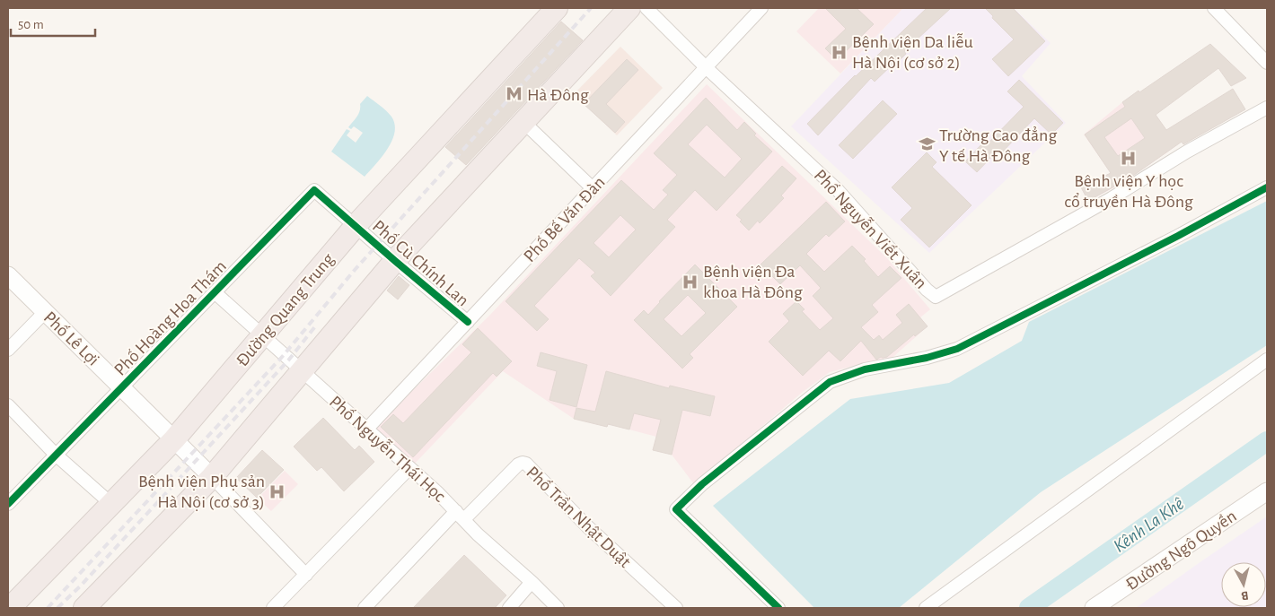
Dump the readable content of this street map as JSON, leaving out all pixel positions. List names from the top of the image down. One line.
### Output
{"streets":{"highway":["Đường Quang Trung"],"street":["Phố Bế Văn Đàn","Phố Nguyễn Viết Xuân","Phố Cù Chính Lan","Phố Hoàng Hoa Thám","Phố Lê Lợi","Phố Nguyễn Thái Học","Phố Trần Nhật Duật","Đường Ngô Quyền"]},"crossings":[["Phố Bế Văn Đàn","Phố Nguyễn Viết Xuân"],["Phố Bế Văn Đàn","Phố Cù Chính Lan"],["Phố Bế Văn Đàn","Phố Nguyễn Thái Học"],["Phố Cù Chính Lan","Đường Quang Trung"],["Phố Cù Chính Lan","Phố Hoàng Hoa Thám"],["Đường Quang Trung","Phố Hoàng Hoa Thám"],["Đường Quang Trung","Phố Lê Lợi"],["Đường Quang Trung","Phố Nguyễn Thái Học"],["Phố Hoàng Hoa Thám","Phố Lê Lợi"],["Phố Hoàng Hoa Thám","Phố Nguyễn Thái Học"],["Phố Nguyễn Thái Học","Phố Trần Nhật Duật"]],"water":["Kênh La Khê"],"places":{"hospital":["Bệnh viện Da liễu Hà Nội (cơ sở 2)","Bệnh viện Y học cổ truyền Hà Đông","Bệnh viện Đa khoa Hà Đông","Bệnh viện Phụ sản Hà Nội (cơ sở 3)"],"metro station":["Hà Đông"],"school or university":["Trường Cao đẳng Y tế Hà Đông"]},"scale_bar":"50 m","north":"bottom"}
